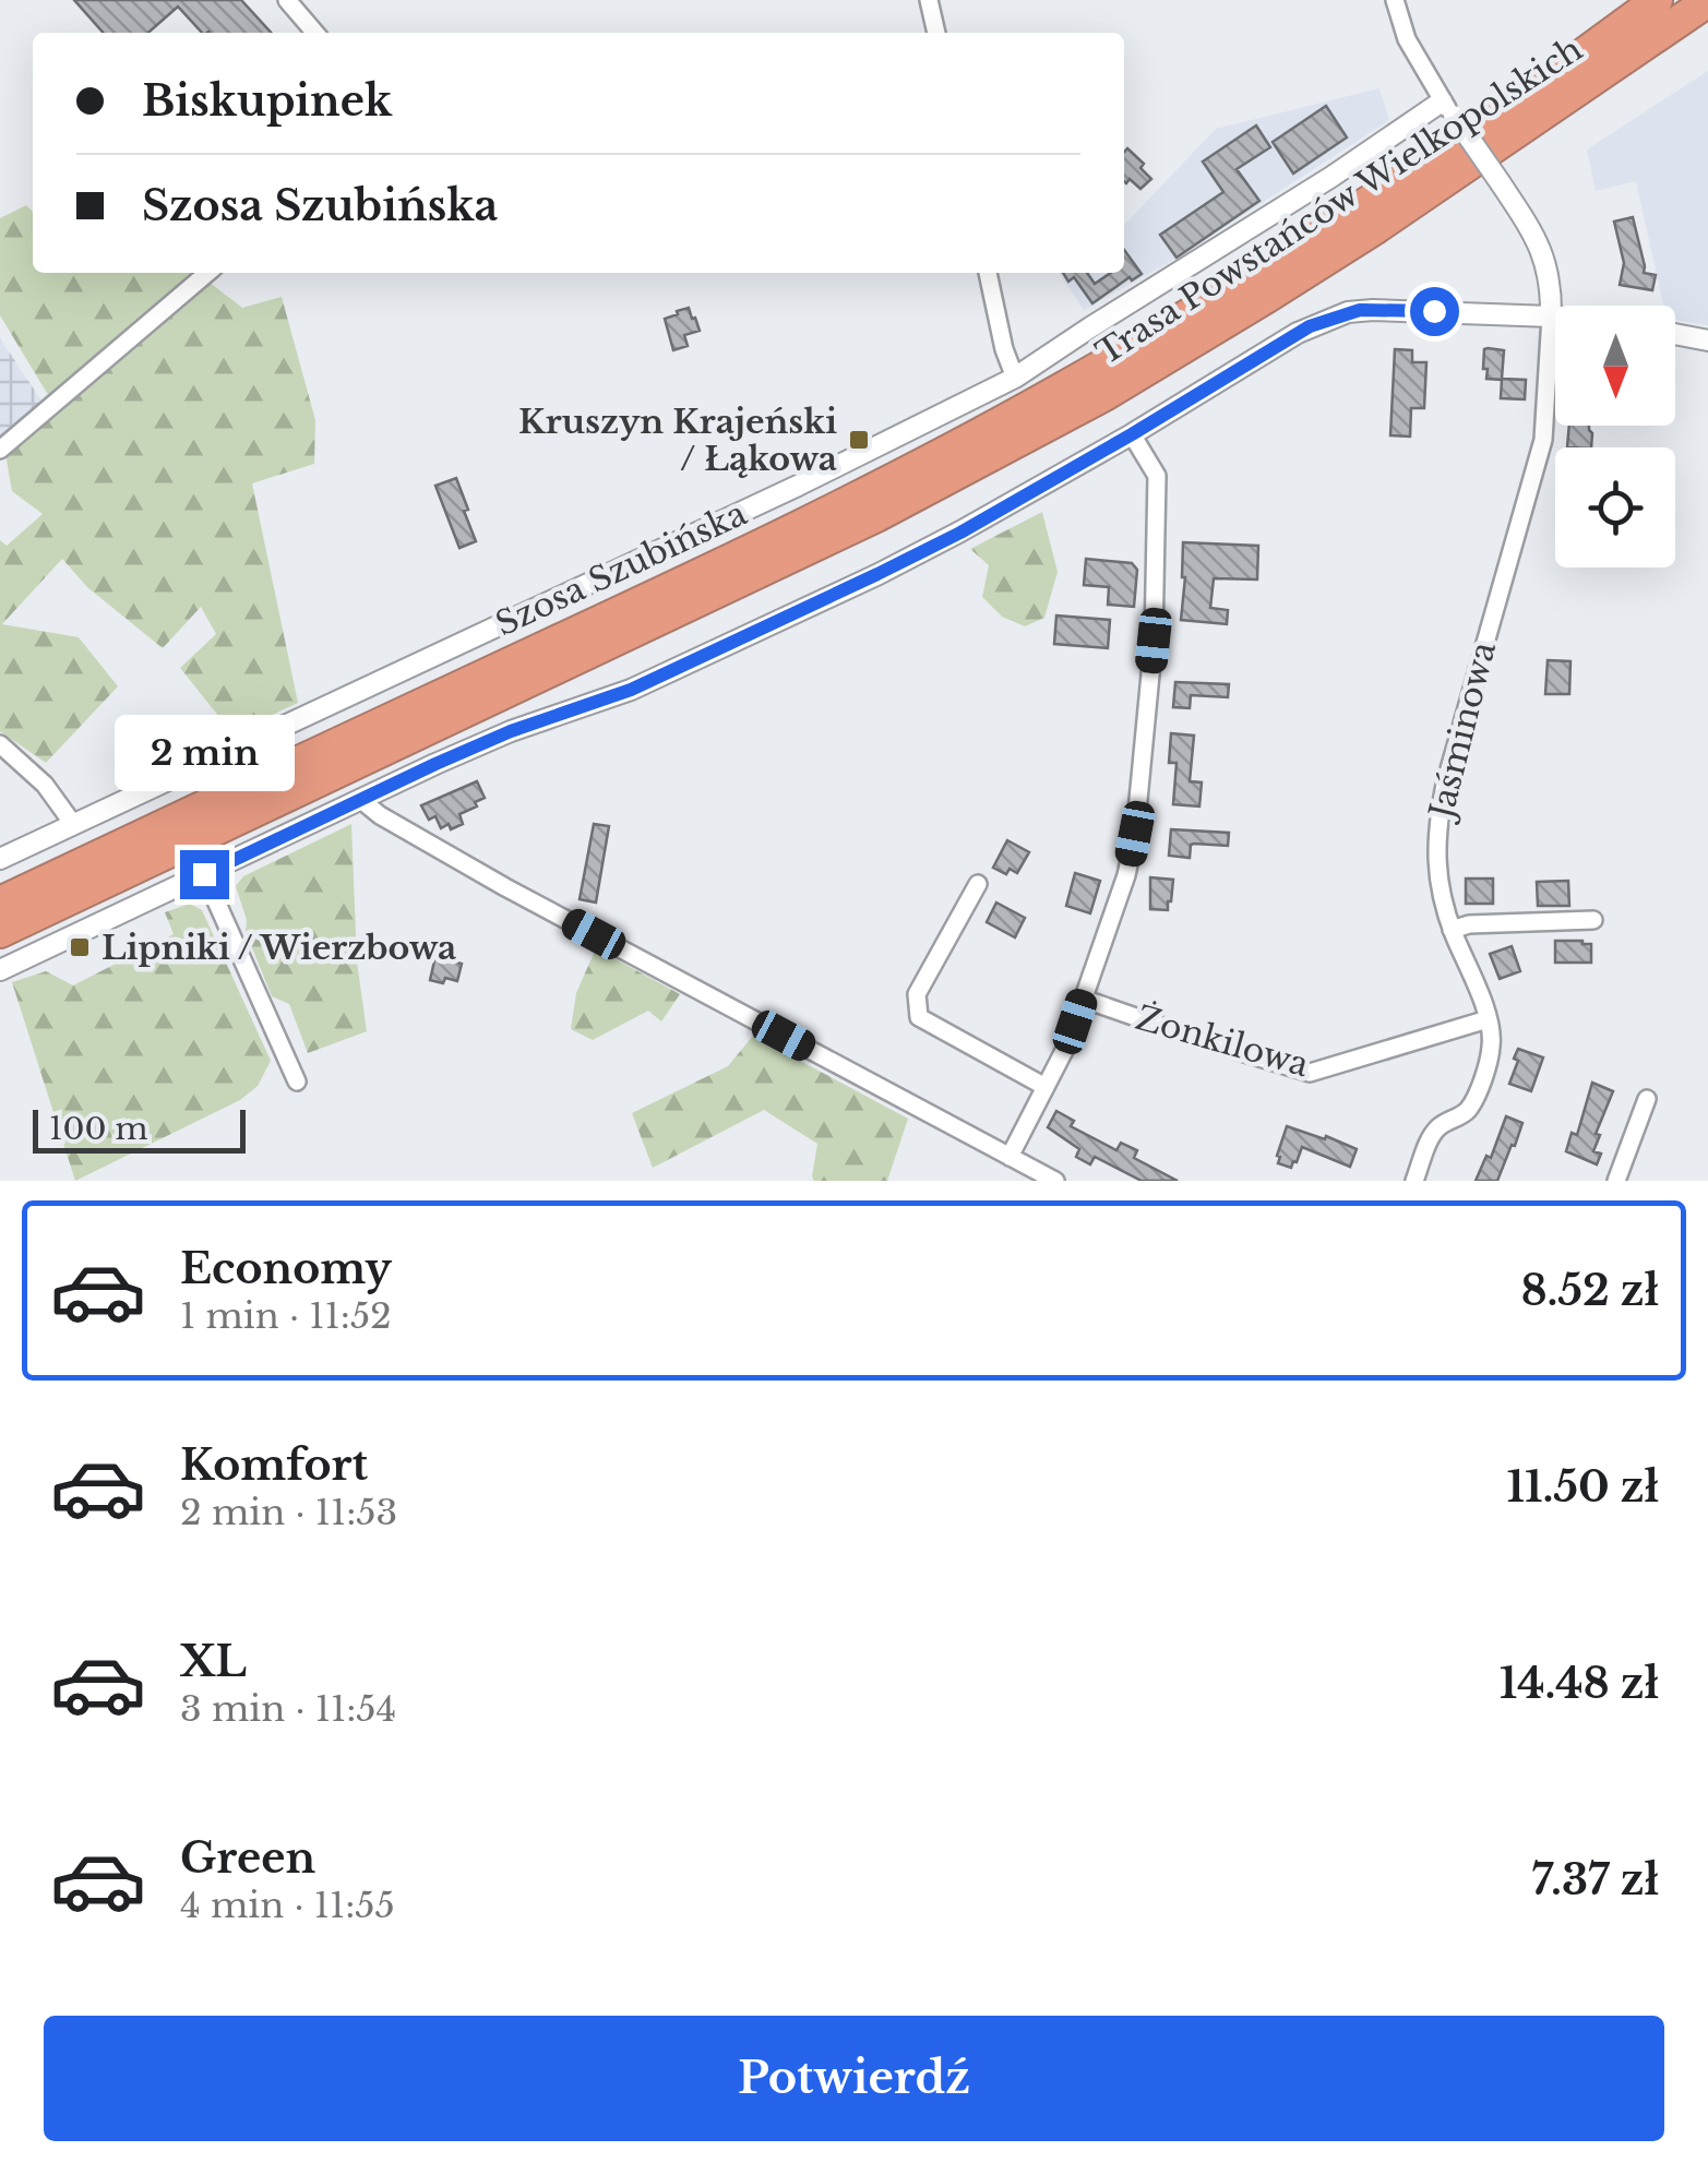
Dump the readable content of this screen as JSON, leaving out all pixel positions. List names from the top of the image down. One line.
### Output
{"streets":{"highway":["Trasa Powstańców Wielkopolskich"],"street":["Szosa Szubińska","Jaśminowa","Żonkilowa"]},"crossings":[["Jaśminowa","Żonkilowa"]],"places":{"transit":["Kruszyn Krajeński / Łąkowa","Lipniki / Wierzbowa"]},"scale_bar":"100 m","north":"bottom","page":{"banner":["Biskupinek","Szosa Szubińska"],"bubble":"2 min","scale":"100 m","list":[{"name":"Economy","note":"1 min · 11:52","value":"8.52 zł"},{"name":"Komfort","note":"2 min · 11:53","value":"11.50 zł"},{"name":"XL","note":"3 min · 11:54","value":"14.48 zł"},{"name":"Green","note":"4 min · 11:55","value":"7.37 zł"}],"buttons":"Potwierdź"}}
